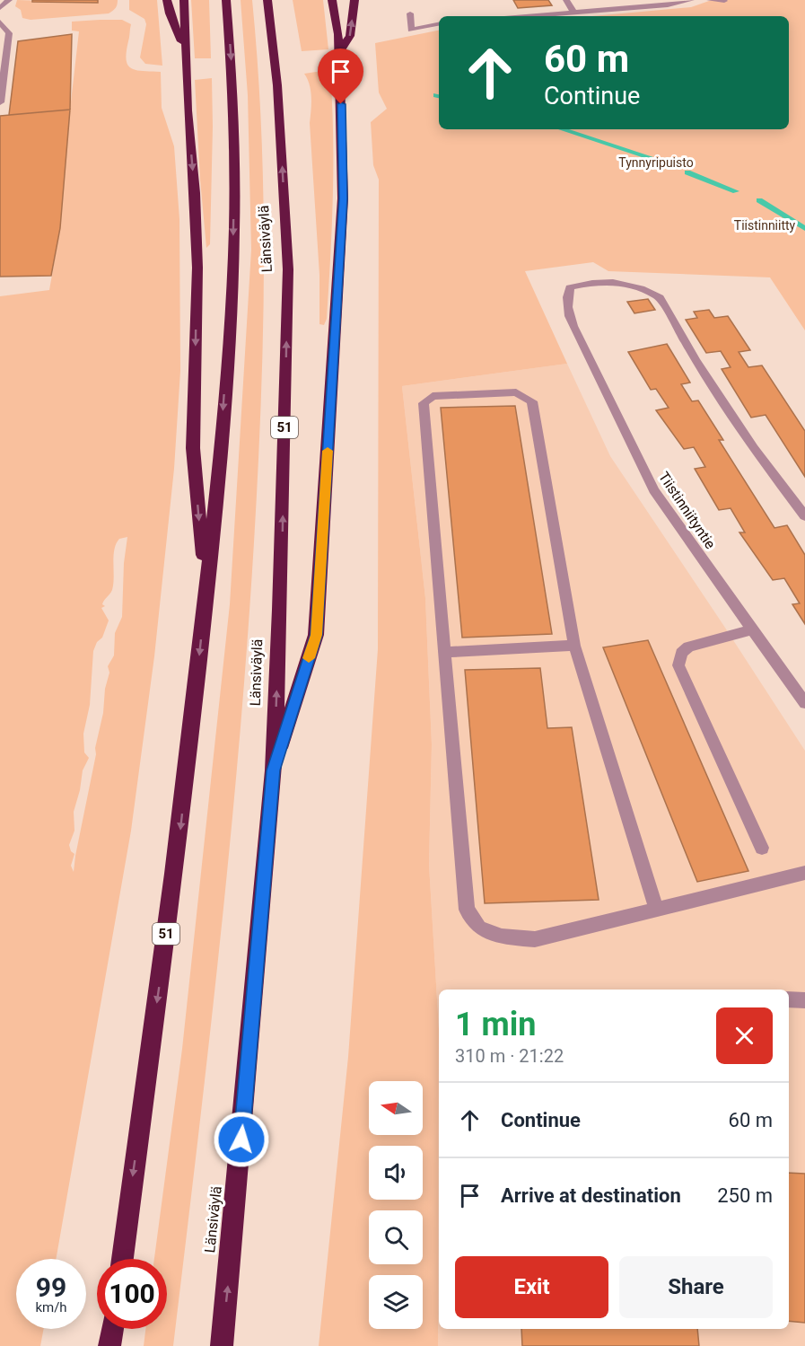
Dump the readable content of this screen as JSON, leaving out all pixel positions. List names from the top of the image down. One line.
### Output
{"streets":{"highway":["Länsiväylä","51"],"street":["Tiistinniityntie"]},"parks":["Tynnyripuisto","Tiistinniitty"],"north":"left","page":{"turn":["60 m","Continue"],"heading":["1 min","310 m · 21:22"],"list":[{"name":"Continue","value":"60 m"},{"name":"Arrive at destination","value":"250 m"}],"buttons":["Exit","Share"],"speed":"99 km/h","limit":"100"}}
